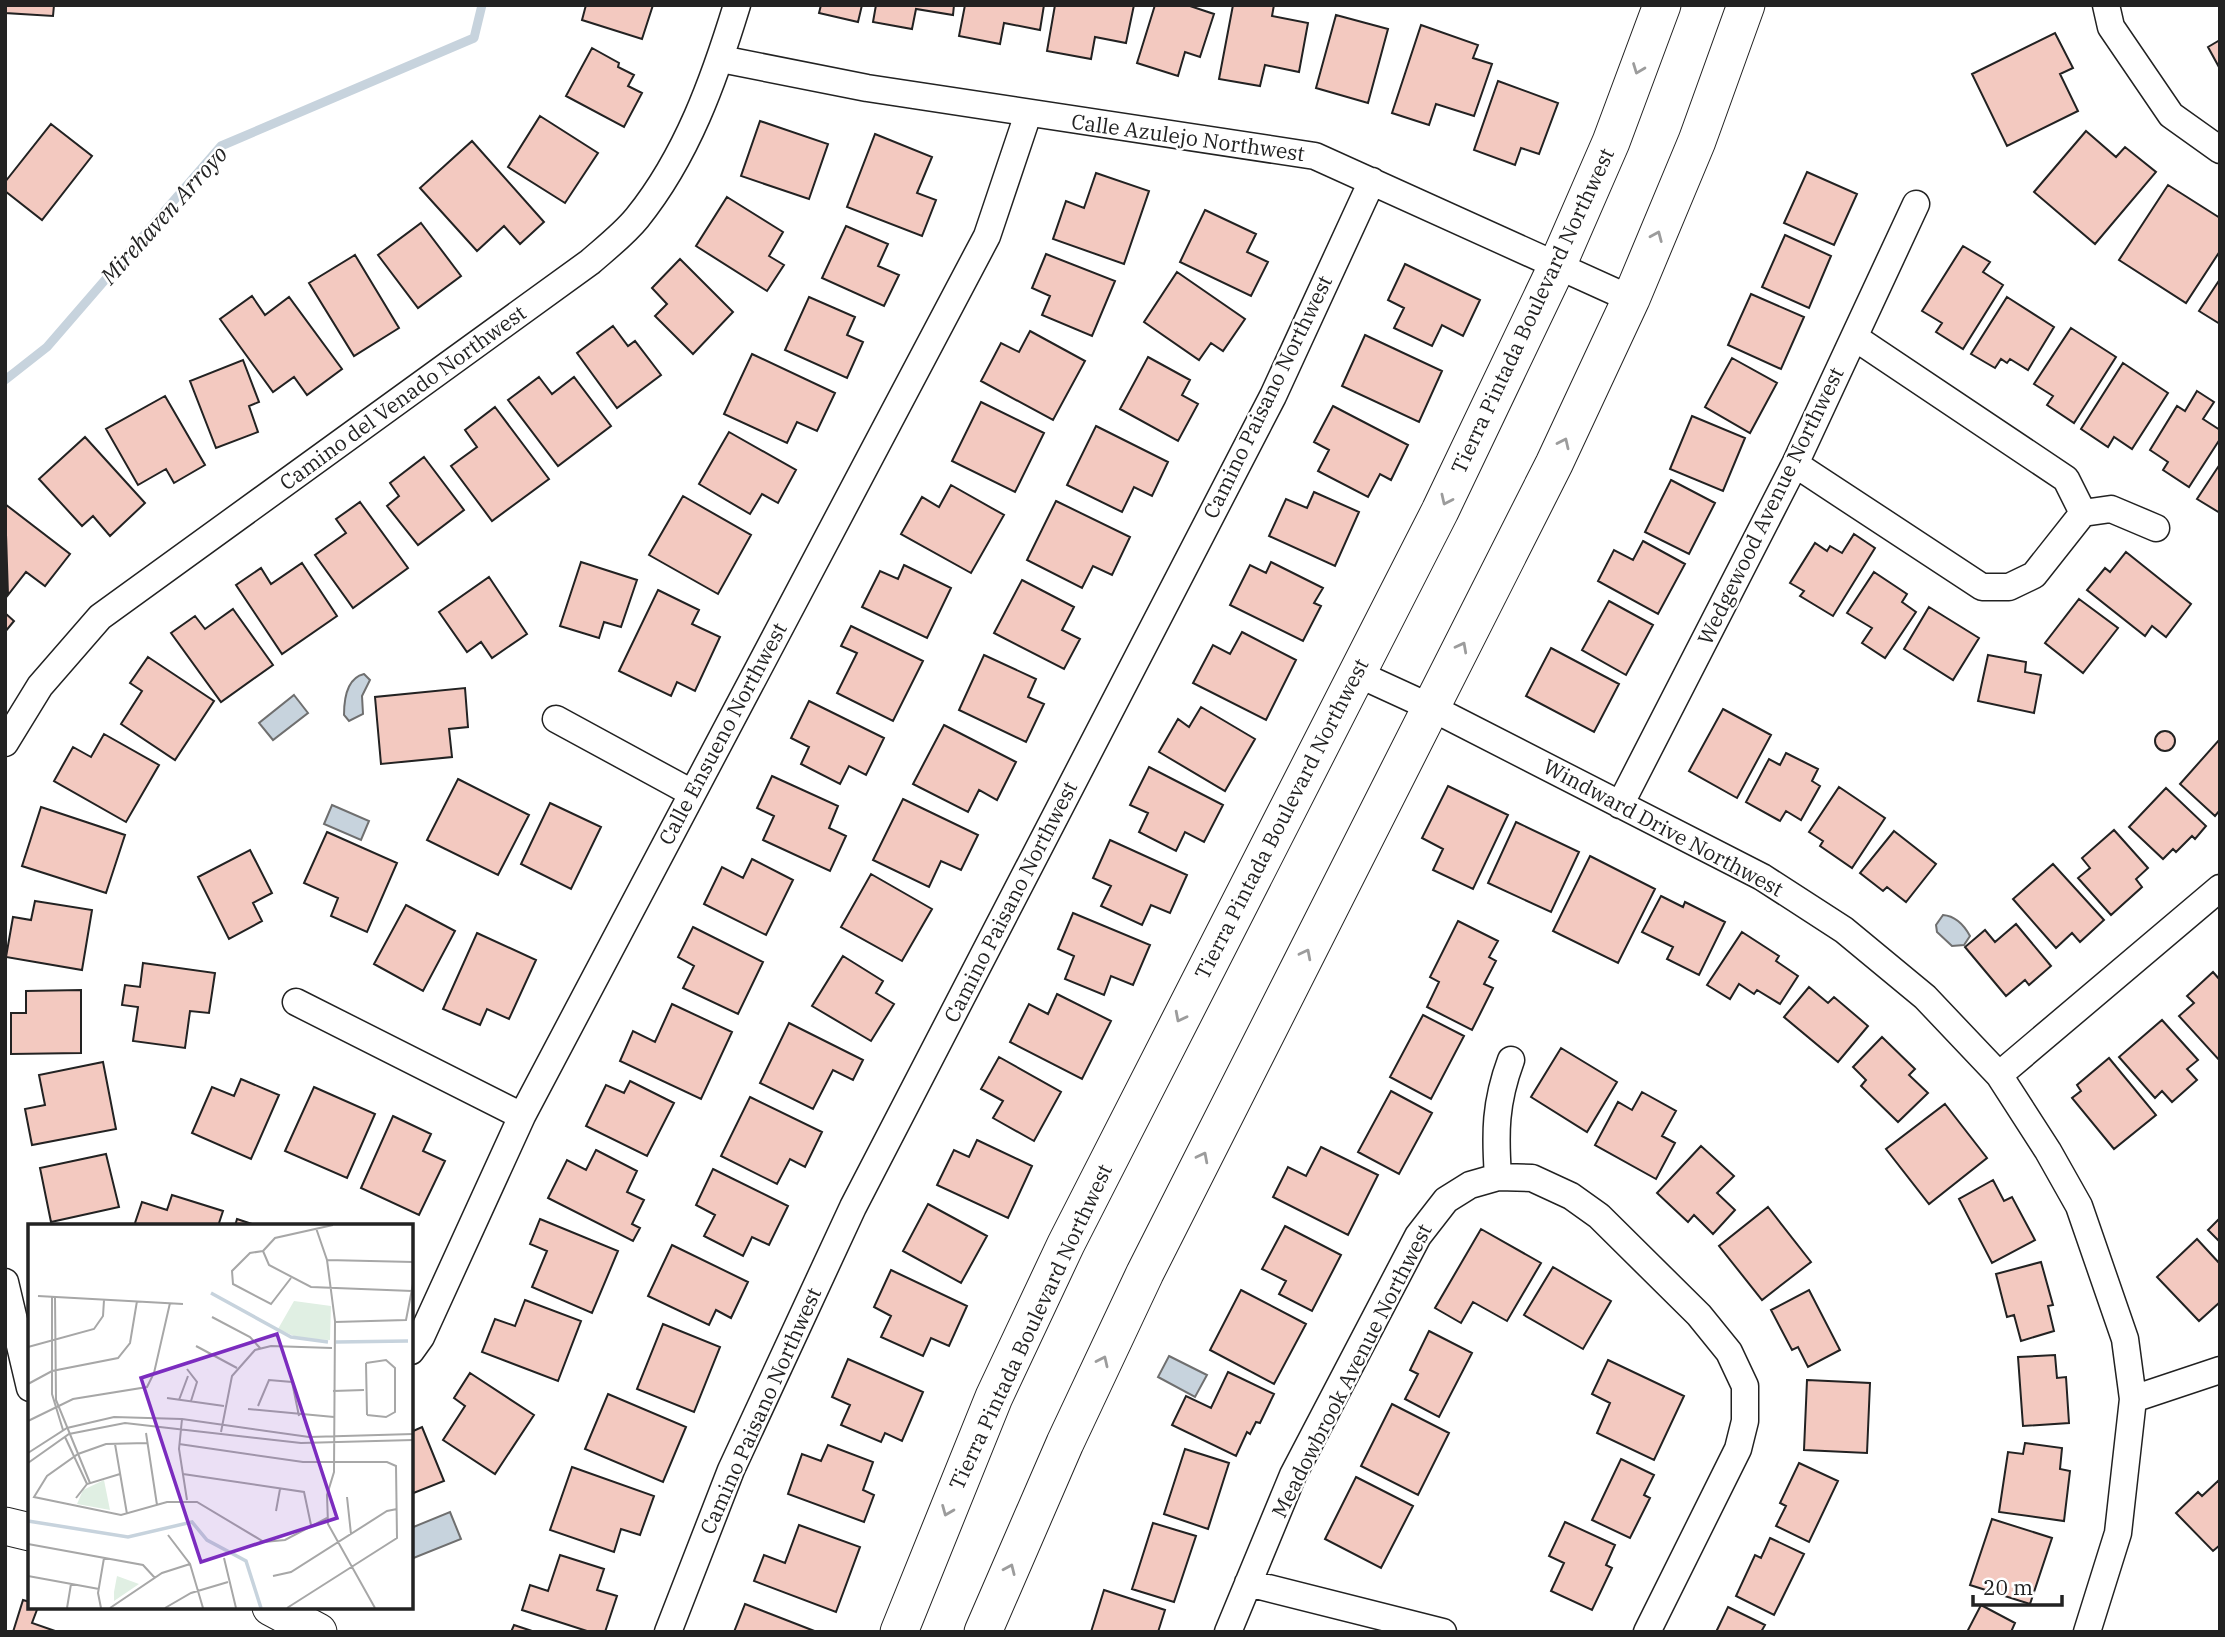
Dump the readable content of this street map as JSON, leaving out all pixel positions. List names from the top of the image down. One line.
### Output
{"streets":{"main road":["Tierra Pintada Boulevard Northwest"],"street":["Calle Azulejo Northwest","Camino Paisano Northwest","Camino del Venado Northwest","Wedgewood Avenue Northwest","Calle Ensueno Northwest","Windward Drive Northwest","Meadowbrook Avenue Northwest"]},"crossings":[["Calle Azulejo Northwest","Tierra Pintada Boulevard Northwest"],["Calle Azulejo Northwest","Camino Paisano Northwest"],["Calle Azulejo Northwest","Camino del Venado Northwest"],["Calle Azulejo Northwest","Calle Ensueno Northwest"],["Tierra Pintada Boulevard Northwest","Windward Drive Northwest"],["Wedgewood Avenue Northwest","Windward Drive Northwest"]],"water":["Mirehaven Arroyo"],"scale_bar":"20 m"}
